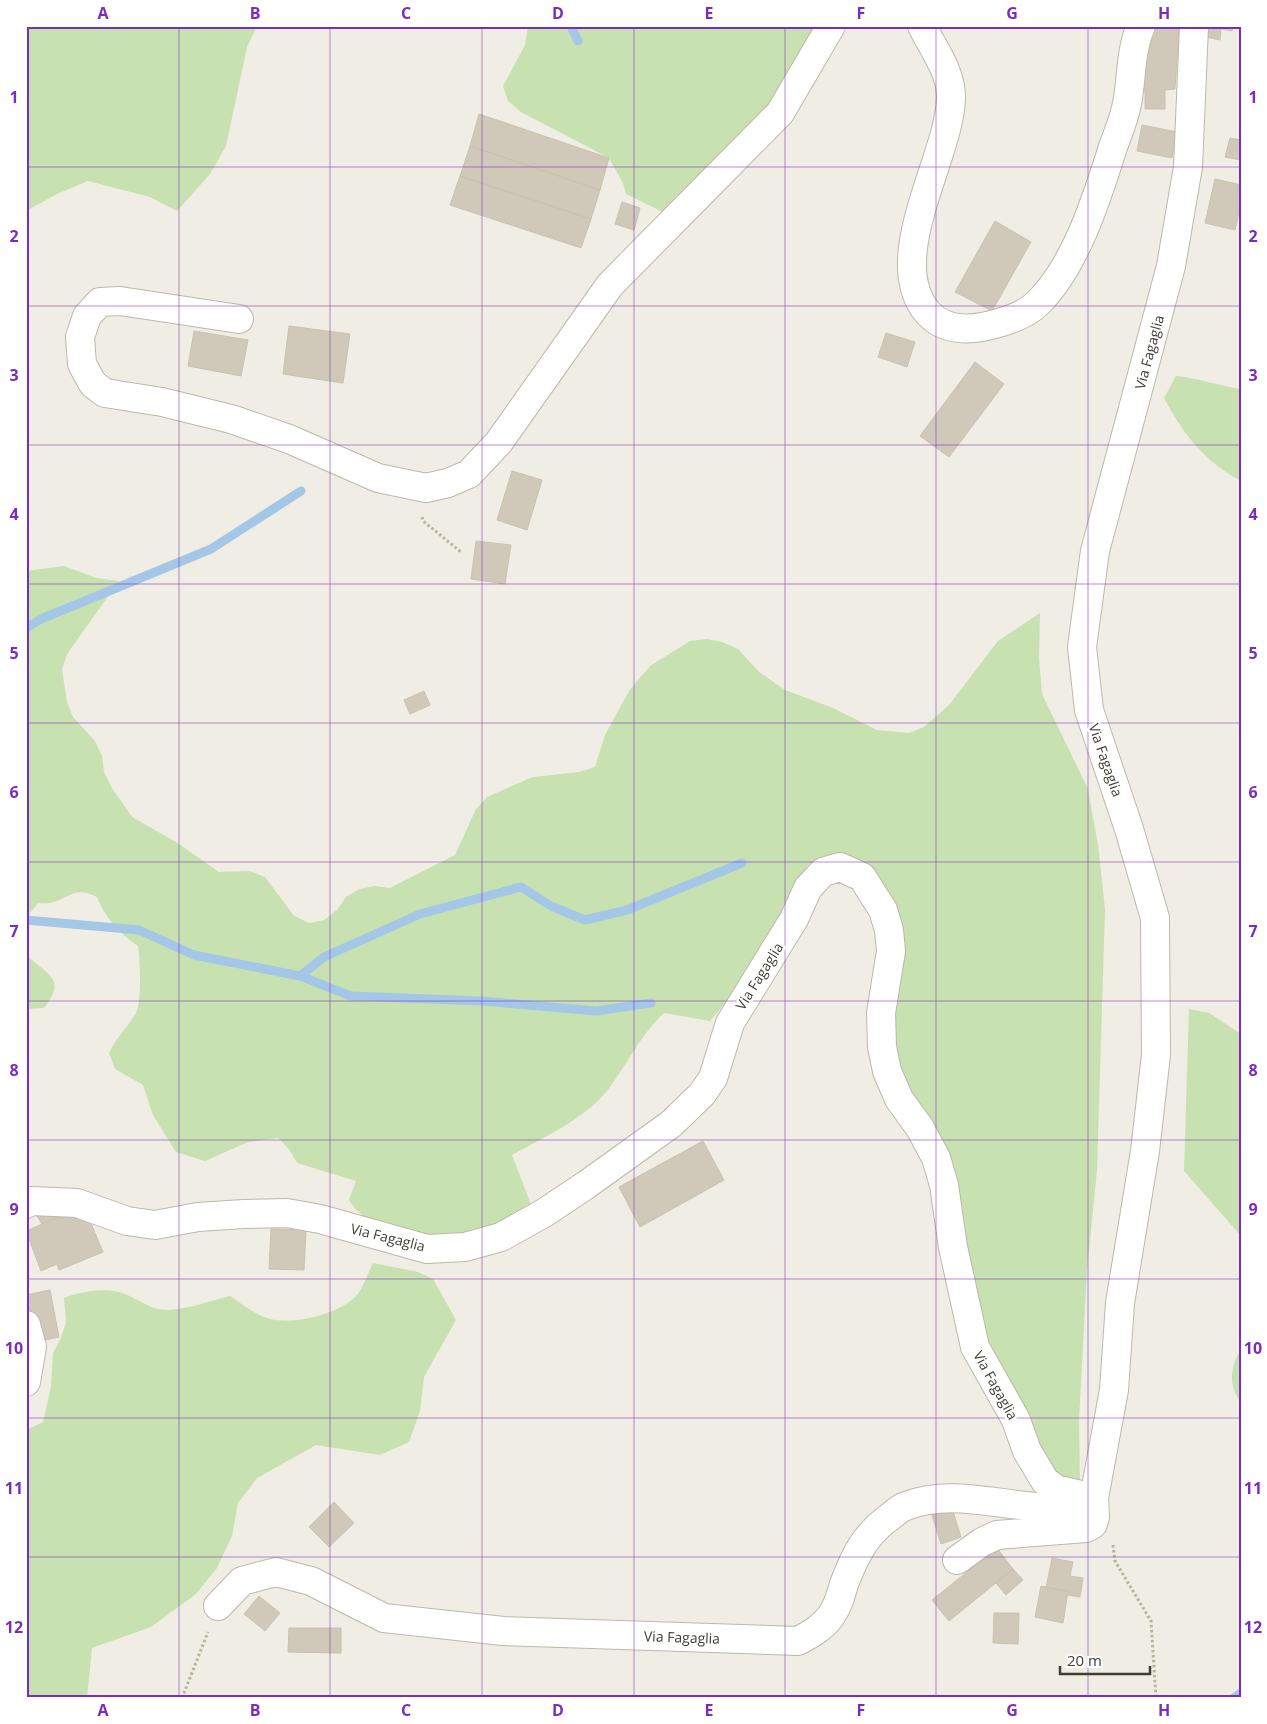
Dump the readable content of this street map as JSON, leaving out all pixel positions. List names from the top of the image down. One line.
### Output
{"streets":{"street":["Via Fagaglia"]},"scale_bar":"20 m","grid":{"columns":["A","B","C","D","E","F","G","H"],"rows":["1","2","3","4","5","6","7","8","9","10","11","12"]}}
